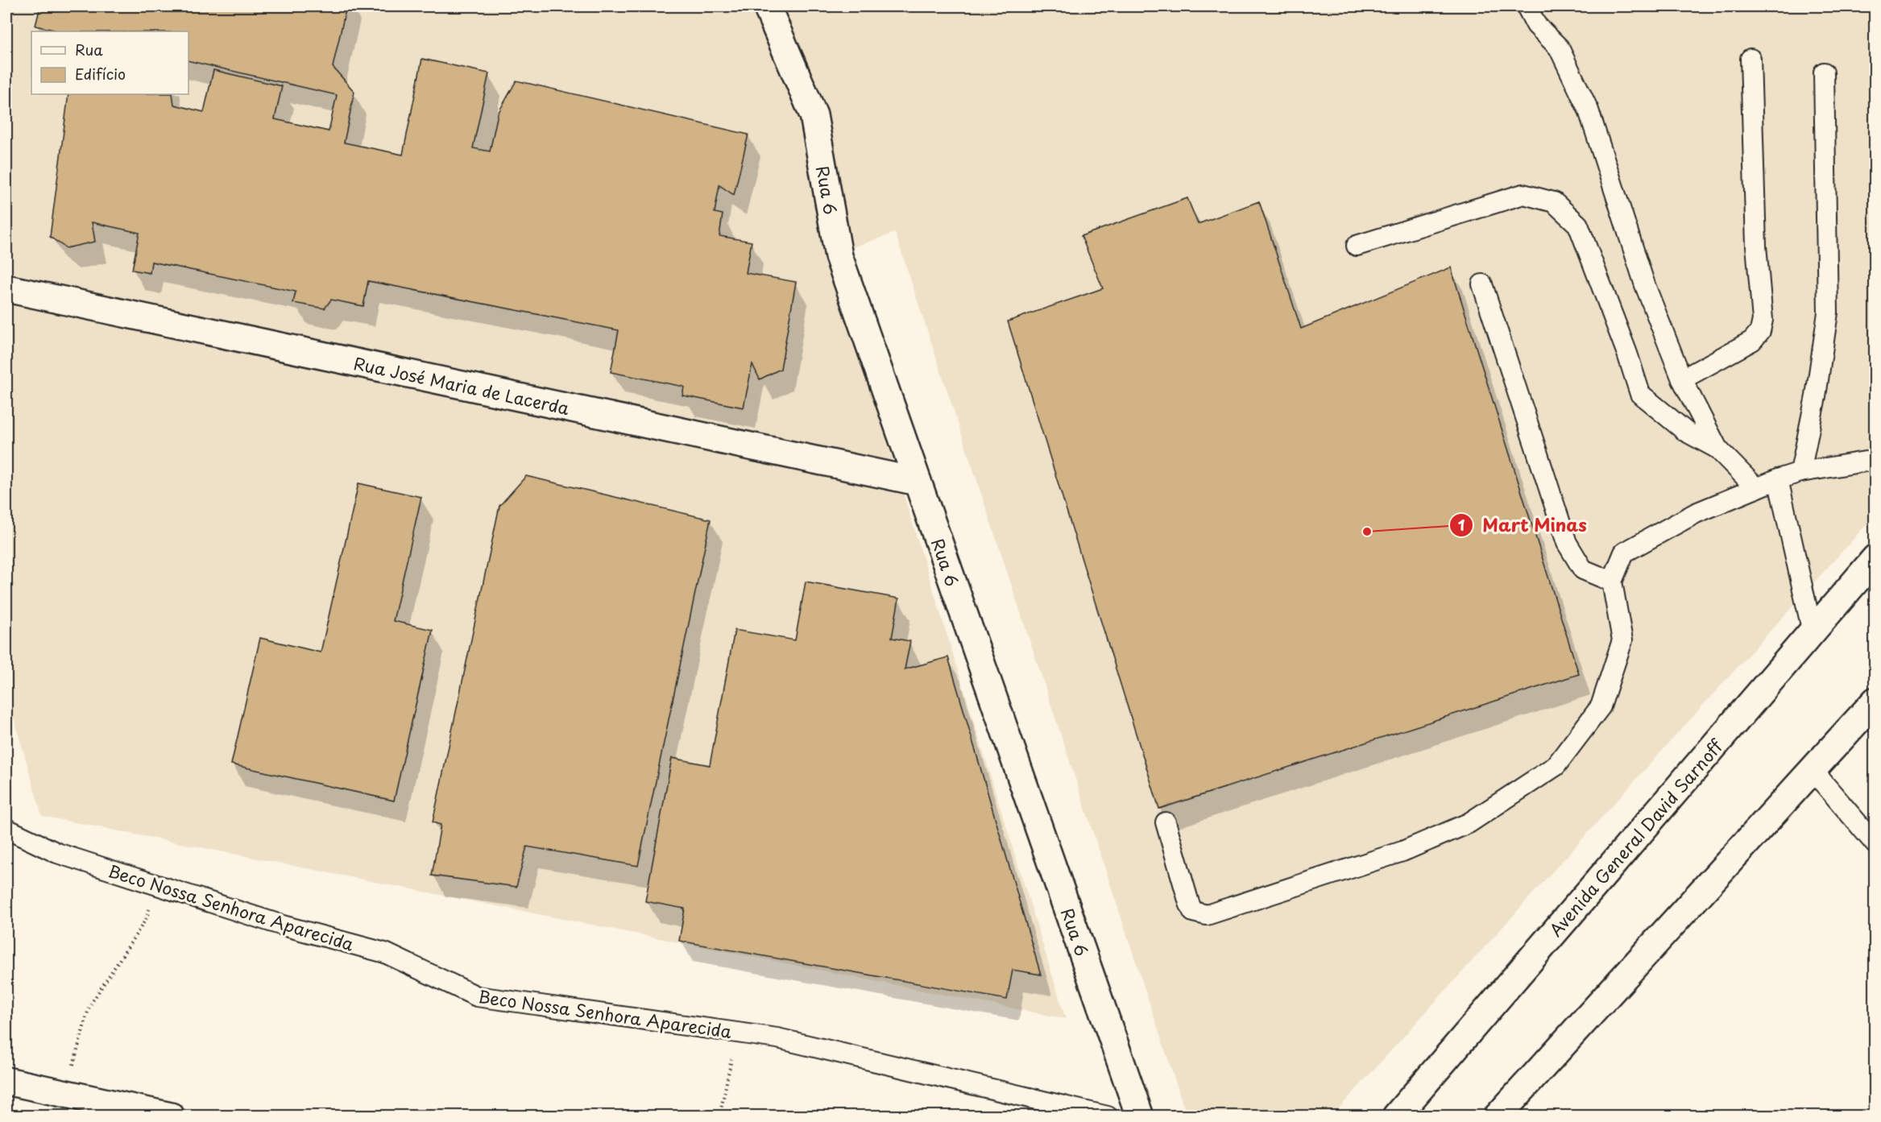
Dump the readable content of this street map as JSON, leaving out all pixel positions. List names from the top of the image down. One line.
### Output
{"streets":{"street":["Rua 6","Rua José Maria de Lacerda","Avenida General David Sarnoff"],"lane":["Beco Nossa Senhora Aparecida"]},"crossings":[["Rua 6","Rua José Maria de Lacerda"]],"places":["Mart Minas"],"legend":["Rua","Edifício"]}
